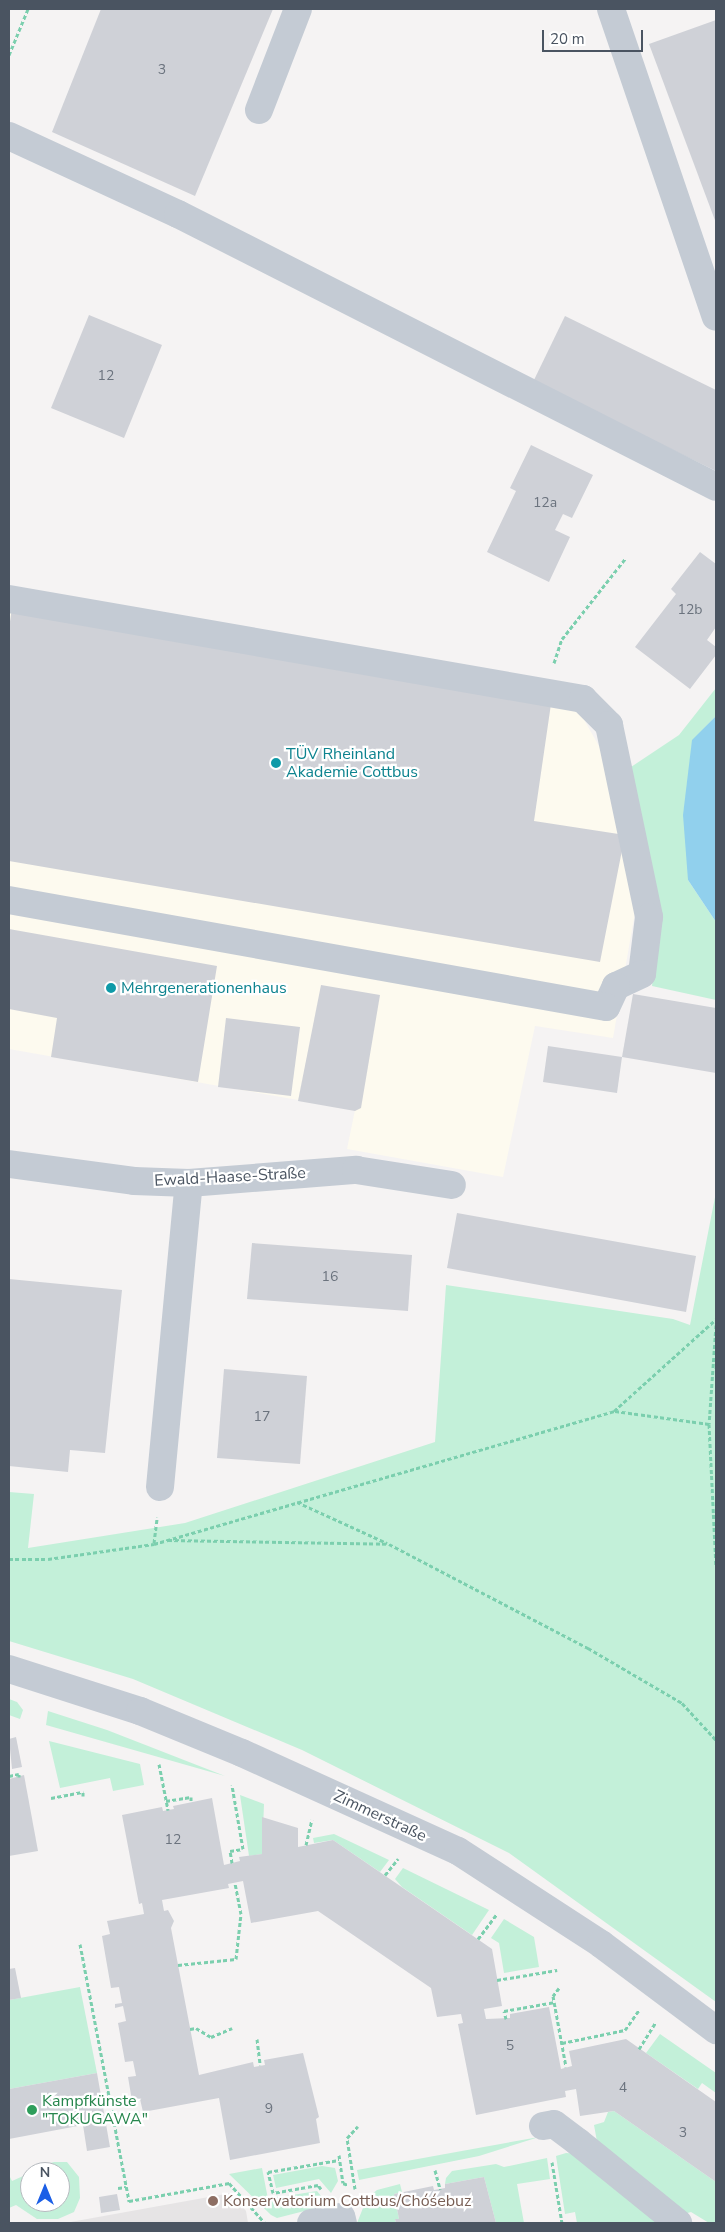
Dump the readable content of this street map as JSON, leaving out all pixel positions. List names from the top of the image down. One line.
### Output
{"streets":{"street":["Ewald-Haase-Straße","Zimmerstraße"]},"places":["TÜV Rheinland Akademie Cottbus","Mehrgenerationenhaus","Kampfkünste \"TOKUGAWA\"","Konservatorium Cottbus/Chóśebuz"],"house_numbers":["3","12","12a","12b","16","17","12","5","4","9","3"],"scale_bar":"20 m","north":"top"}
